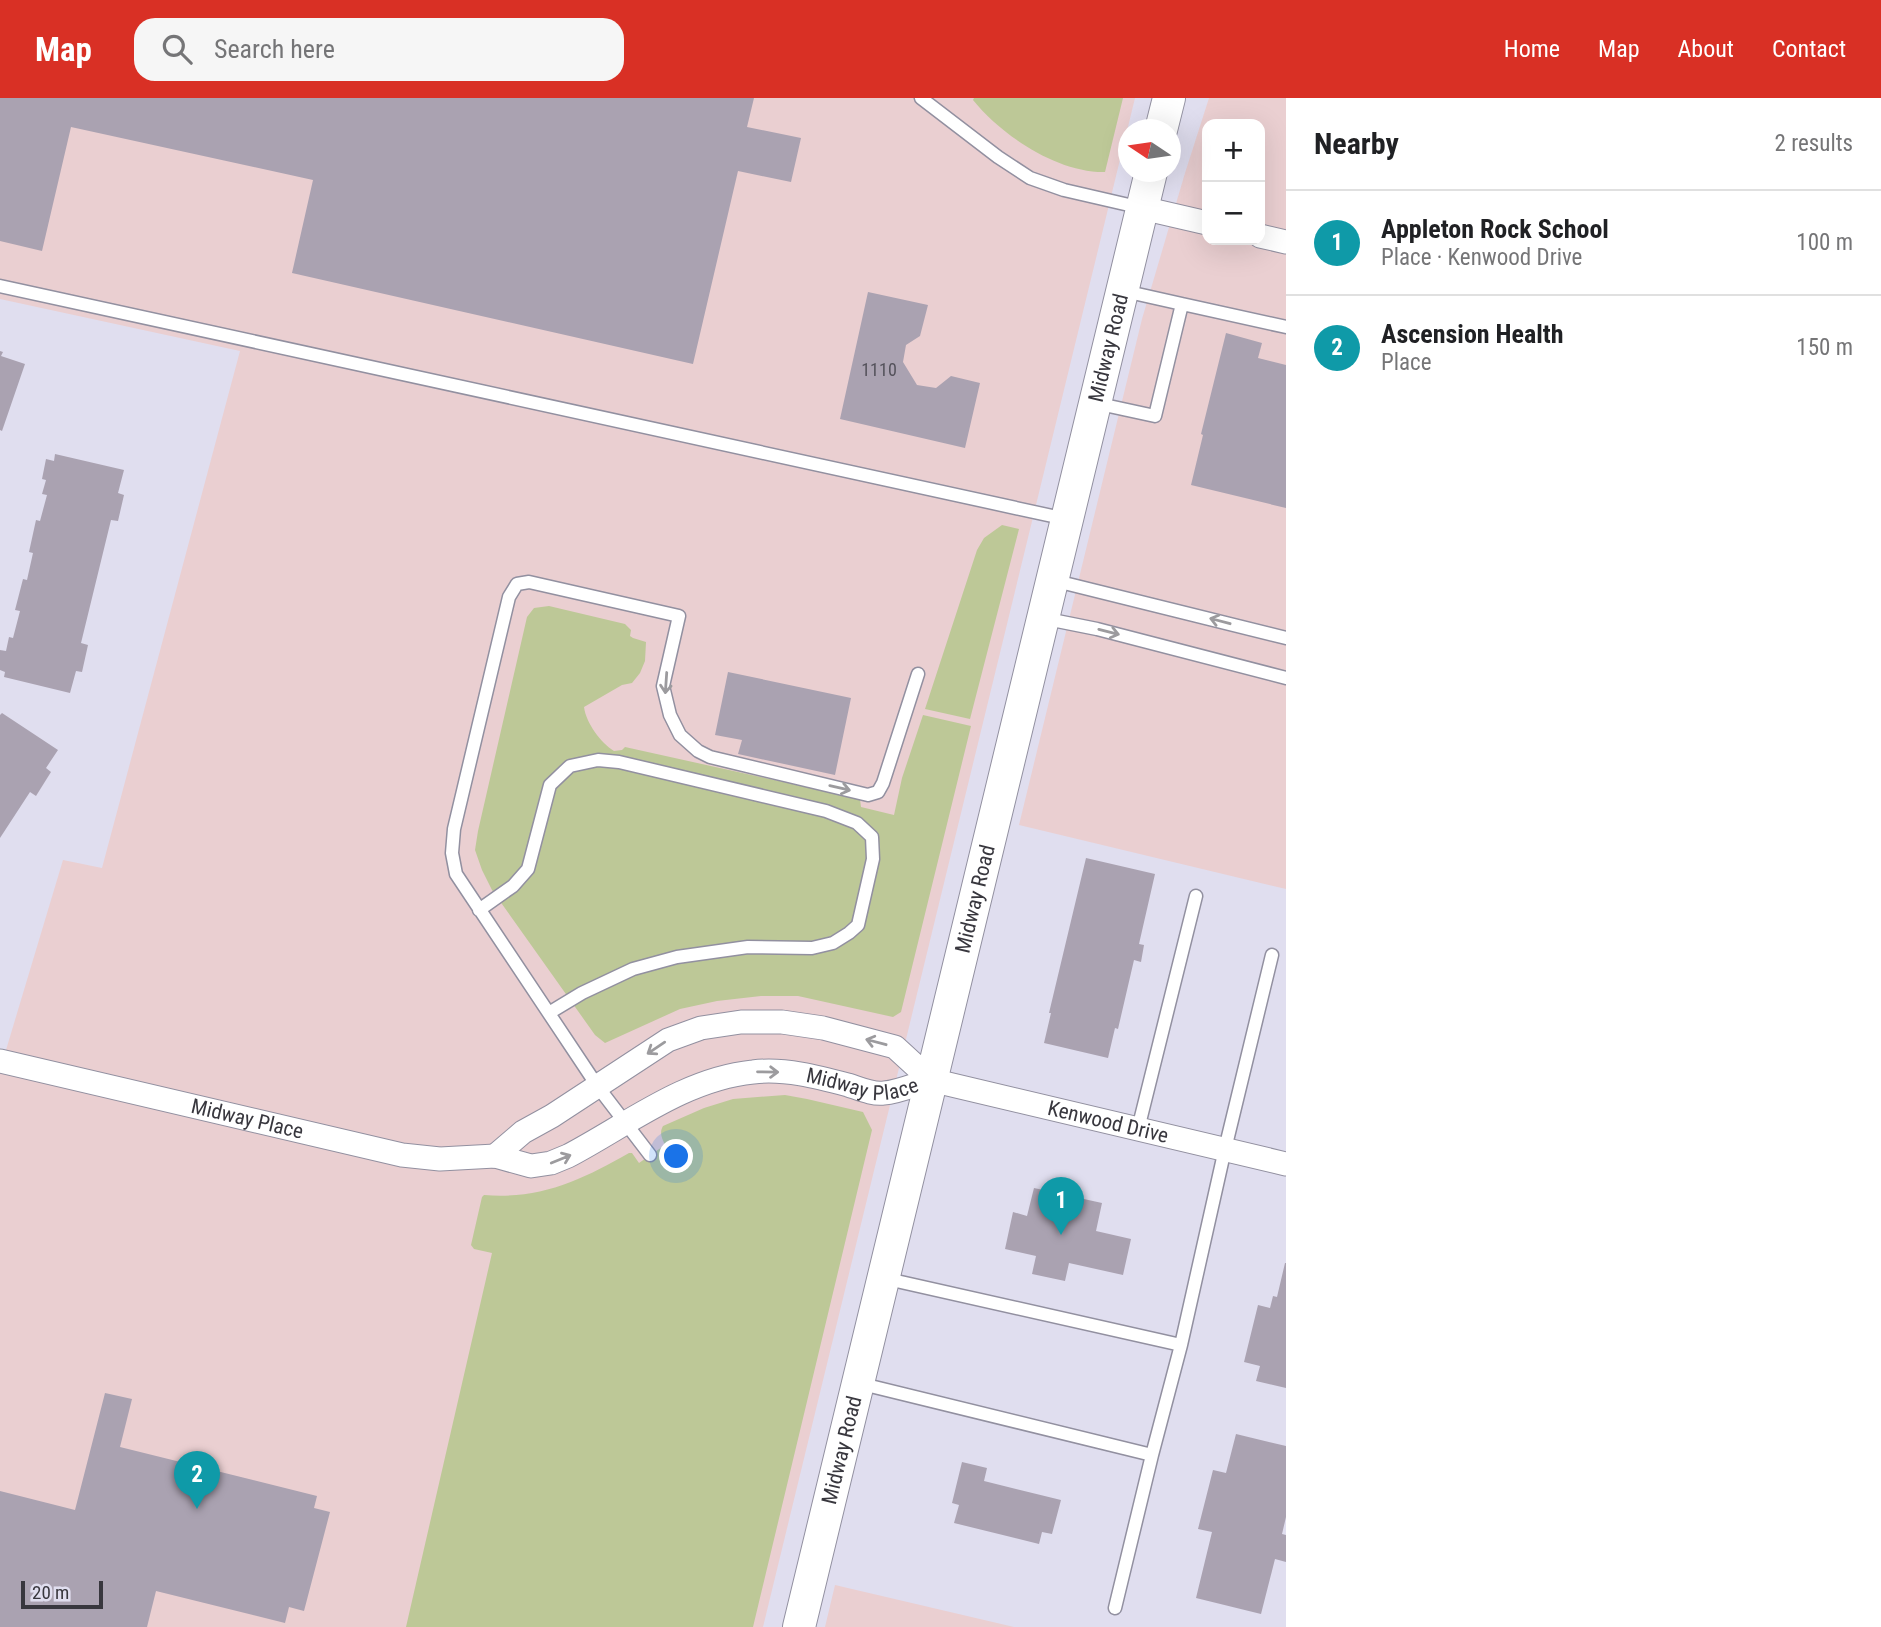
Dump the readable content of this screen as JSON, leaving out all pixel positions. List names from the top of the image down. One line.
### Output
{"streets":{"main road":["Midway Road"],"street":["Midway Place","Kenwood Drive"]},"crossings":[["Midway Road","Midway Place"],["Midway Road","Kenwood Drive"],["Midway Place","Kenwood Drive"]],"house_numbers":["1110"],"scale_bar":"20 m","north":"left","page":{"header":"Map","search":"Search here","nav":["Home","Map","About","Contact"],"heading":["Nearby","2 results"],"map_buttons":["+","−"],"list":[{"mark":"1","name":"Appleton Rock School","note":"Place · Kenwood Drive","value":"100 m"},{"mark":"2","name":"Ascension Health","note":"Place","value":"150 m"}],"pins":["1","2"],"scale":"20 m"}}
